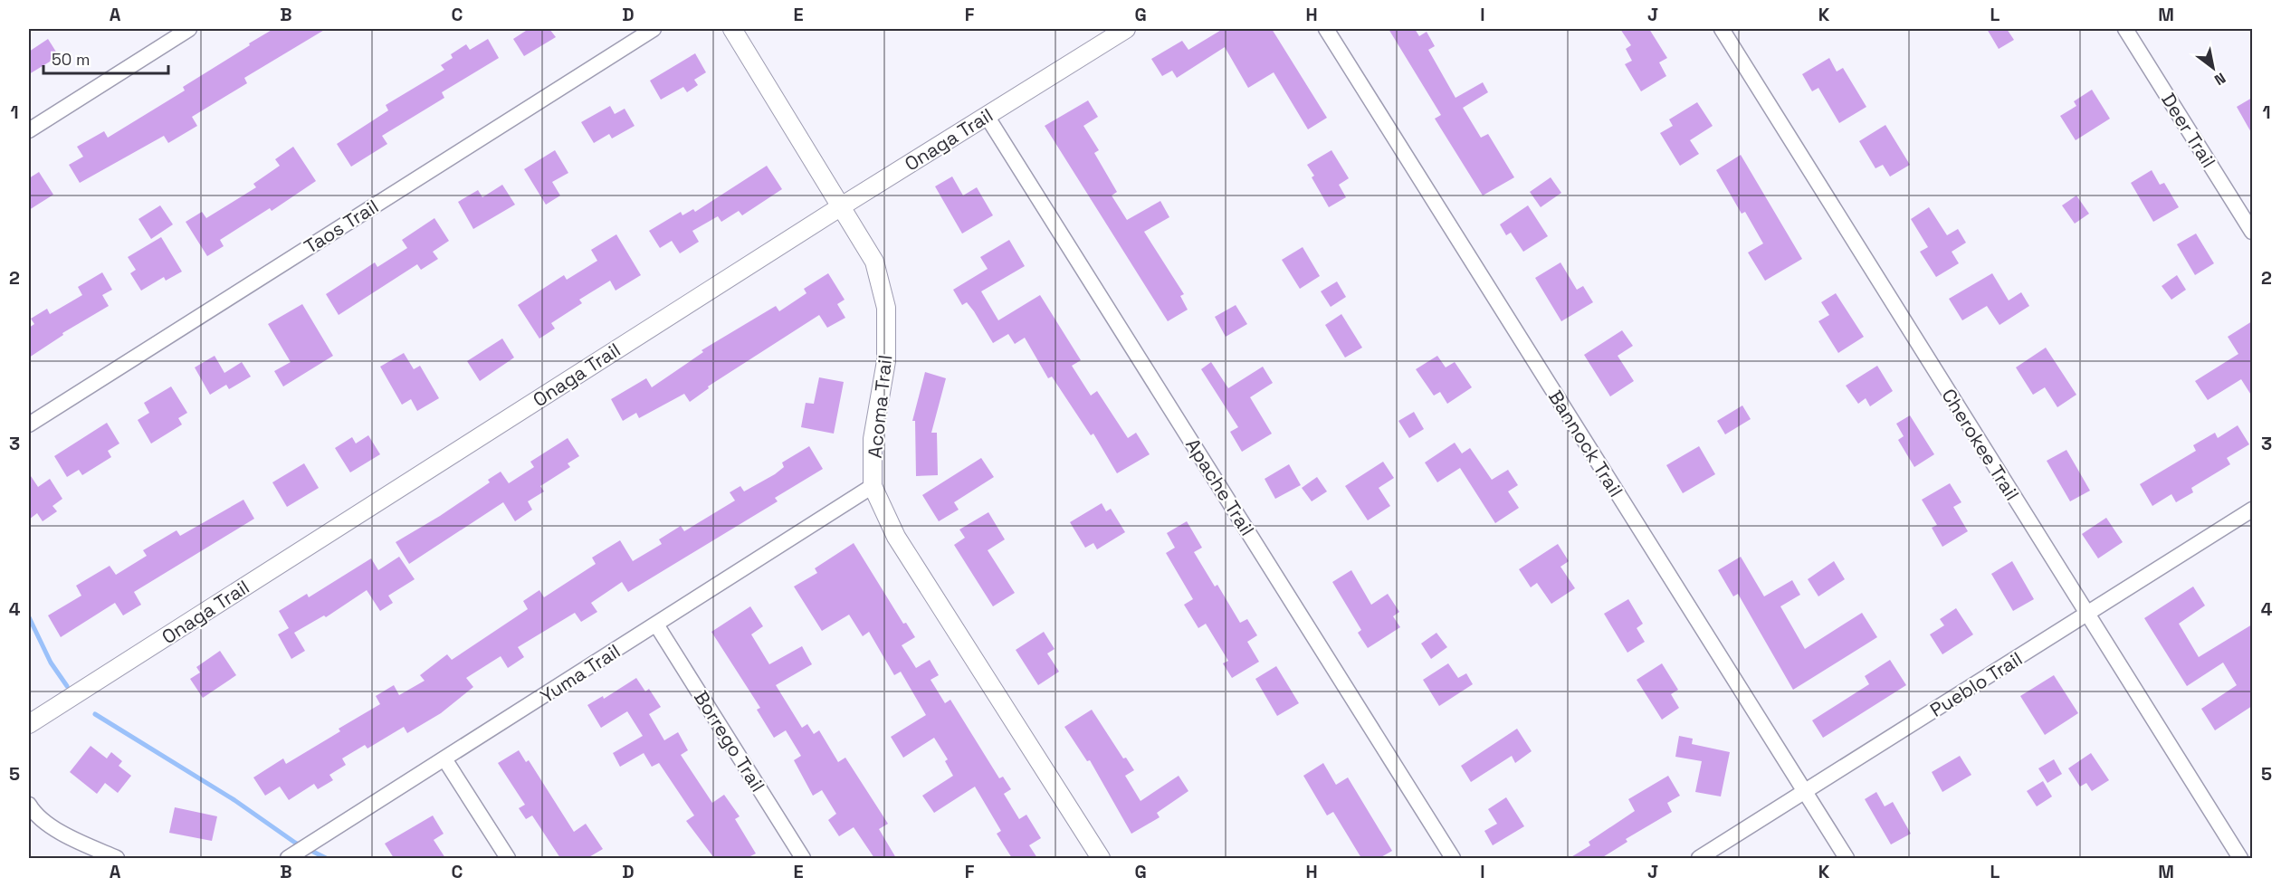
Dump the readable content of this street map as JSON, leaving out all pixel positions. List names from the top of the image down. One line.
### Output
{"streets":{"street":["Deer Trail","Onaga Trail","Taos Trail","Acoma Trail","Bannock Trail","Cherokee Trail","Apache Trail","Yuma Trail","Pueblo Trail","Borrego Trail"]},"crossings":[["Onaga Trail","Acoma Trail"],["Onaga Trail","Apache Trail"],["Acoma Trail","Yuma Trail"],["Bannock Trail","Pueblo Trail"],["Cherokee Trail","Pueblo Trail"],["Yuma Trail","Borrego Trail"]],"scale_bar":"50 m","north":"bottom right","grid":{"columns":["A","B","C","D","E","F","G","H","I","J","K","L","M"],"rows":["1","2","3","4","5"]}}
